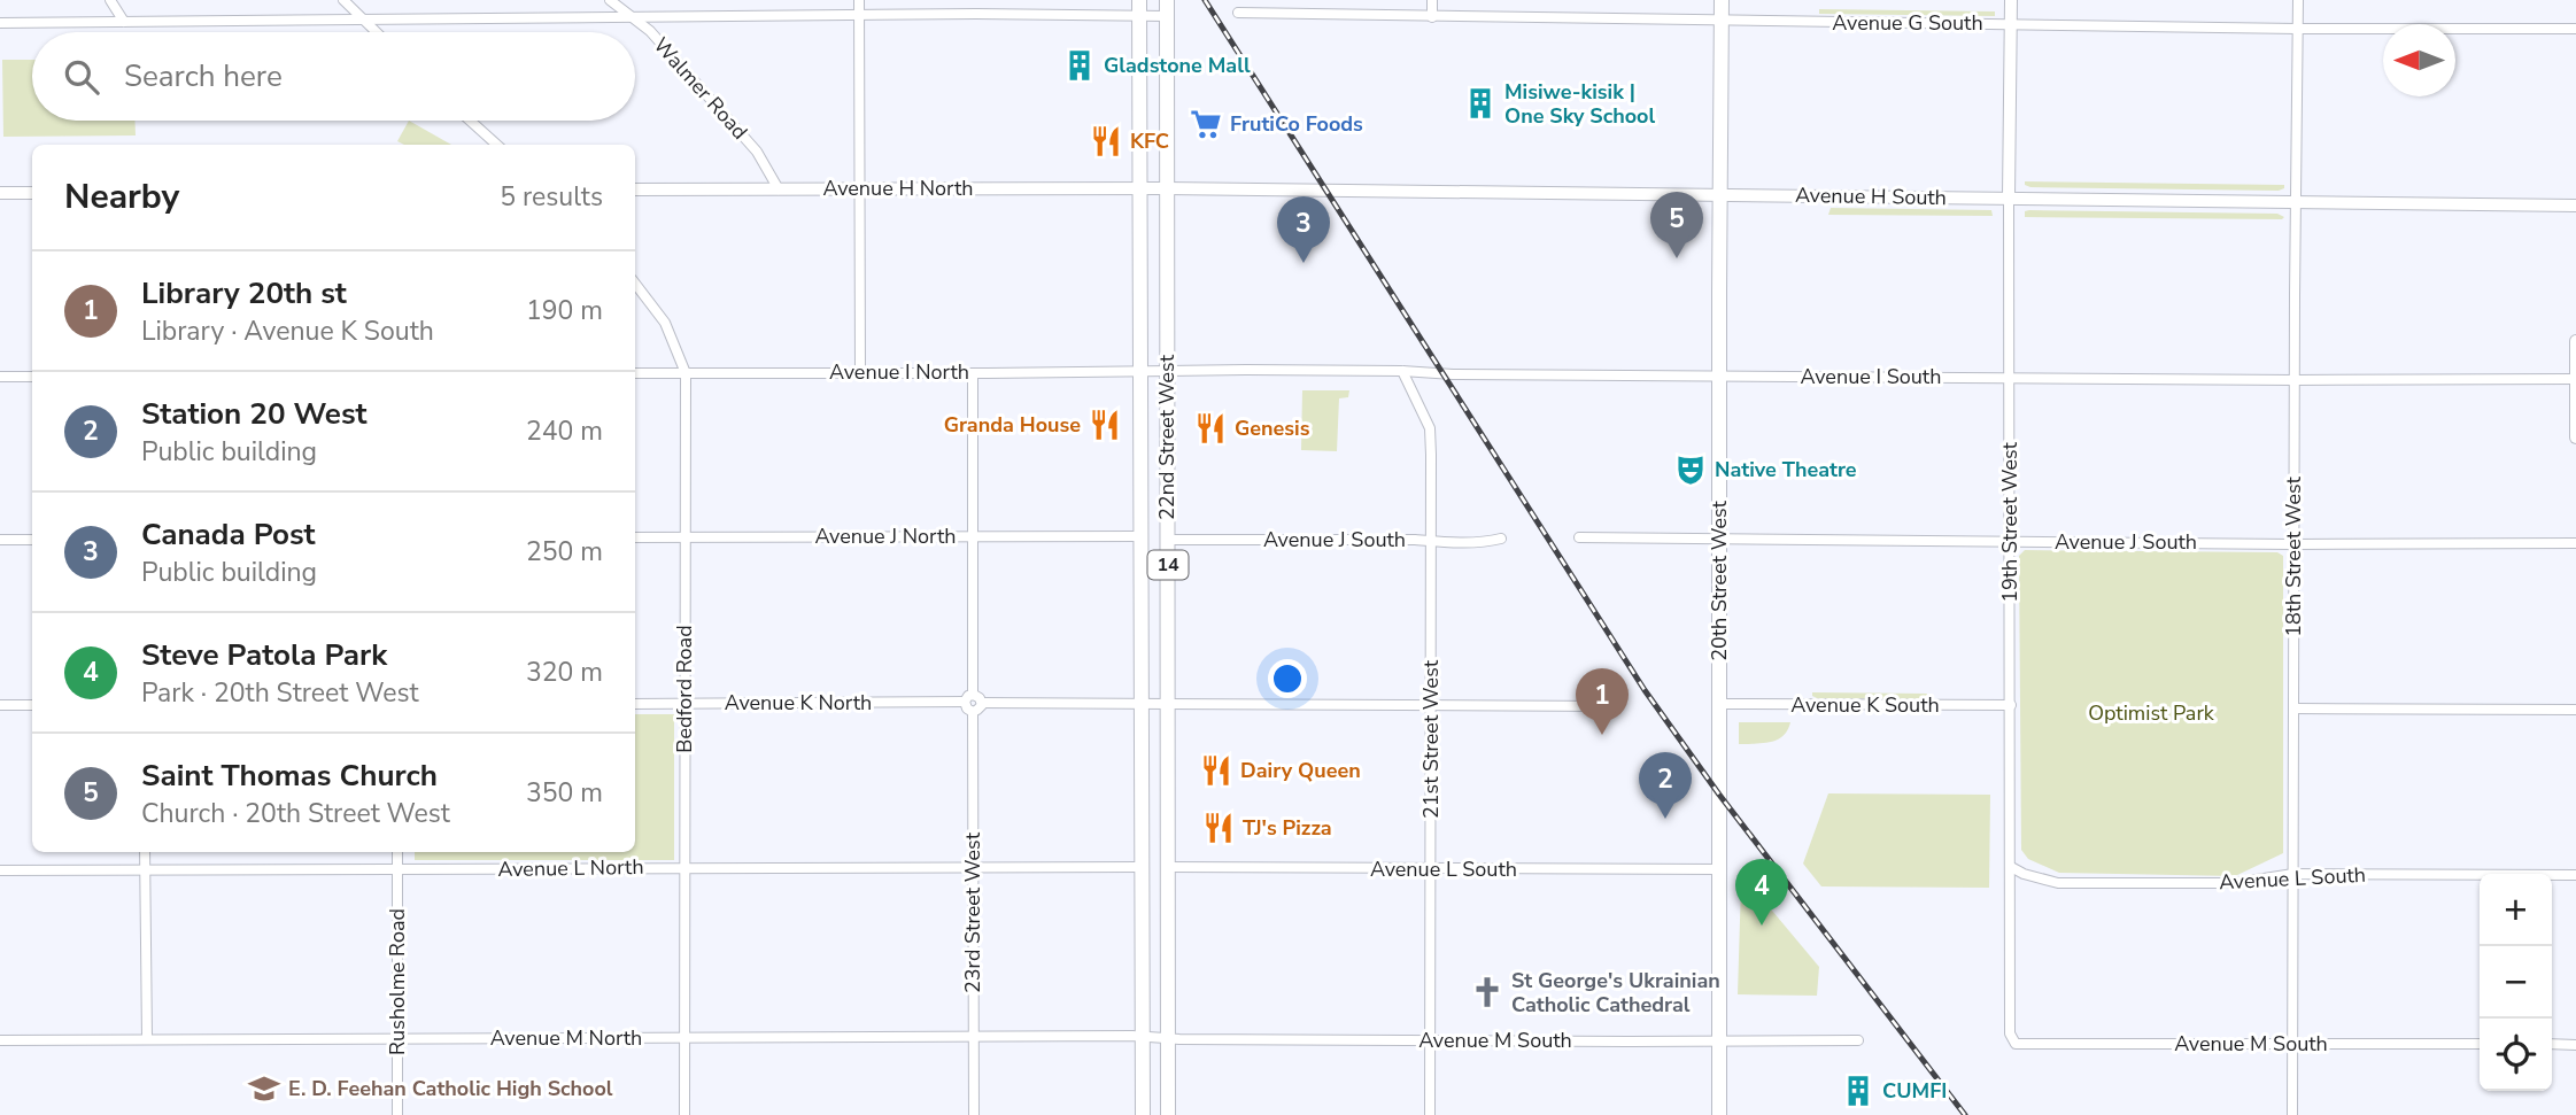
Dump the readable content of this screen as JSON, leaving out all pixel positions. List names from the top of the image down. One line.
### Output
{"streets":{"main road":["22nd Street West","14","20th Street West"],"street":["Avenue G South","Walmer Road","Avenue H North","Avenue H South","Avenue I North","Avenue I South","19th Street West","Avenue J North","Avenue J South","18th Street West","Bedford Road","Avenue K North","Avenue K South","21st Street West","Avenue L North","Avenue L South","23rd Street West","Rusholme Road","Avenue M North","Avenue M South"]},"crossings":[["Avenue G South","19th Street West"],["Avenue G South","18th Street West"],["Avenue G South","20th Street West"],["Walmer Road","Avenue H North"],["Avenue H North","Avenue H South"],["Avenue H North","22nd Street West"],["Avenue H South","22nd Street West"],["Avenue H South","19th Street West"],["Avenue H South","18th Street West"],["Avenue H South","20th Street West"],["Avenue I North","Avenue I South"],["Avenue I North","22nd Street West"],["Avenue I North","Bedford Road"],["Avenue I South","22nd Street West"],["Avenue I South","19th Street West"],["Avenue I South","18th Street West"],["Avenue I South","20th Street West"],["Avenue I South","21st Street West"],["22nd Street West","Avenue J North"],["22nd Street West","Avenue J South"],["22nd Street West","Avenue L North"],["22nd Street West","Avenue L South"],["22nd Street West","Avenue M North"],["22nd Street West","Avenue M South"],["19th Street West","Avenue J South"],["19th Street West","Avenue K South"],["19th Street West","Avenue L South"],["19th Street West","Avenue M South"],["Avenue J North","Bedford Road"],["Avenue J South","18th Street West"],["Avenue J South","20th Street West"],["Avenue J South","21st Street West"],["18th Street West","Avenue L South"],["18th Street West","Avenue M South"],["20th Street West","Avenue K South"],["20th Street West","Avenue L South"],["20th Street West","Avenue M South"],["Bedford Road","Avenue K North"],["Bedford Road","Avenue L North"],["Bedford Road","Avenue M North"],["Avenue K North","23rd Street West"],["21st Street West","Avenue L South"],["21st Street West","Avenue M South"],["Avenue L North","23rd Street West"],["Avenue L North","Rusholme Road"],["23rd Street West","Avenue M North"],["Rusholme Road","Avenue M North"],["Avenue M North","Avenue M South"]],"parks":["Optimist Park"],"places":{"building":["Gladstone Mall","Misiwe-kisik | One Sky School","CUMFI"],"supermarket":["FrutiCo Foods"],"restaurant":["KFC","Granda House","Genesis","Dairy Queen","TJ's Pizza"],"theatre":["Native Theatre"],"church":["St George's Ukrainian Catholic Cathedral"],"school or university":["E. D. Feehan Catholic High School"]},"north":"left","page":{"search":"Search here","heading":["Nearby","5 results"],"pins":["5","3","1","2","4"],"list":[{"mark":"1","name":"Library 20th st","note":"Library · Avenue K South","value":"190 m"},{"mark":"2","name":"Station 20 West","note":"Public building","value":"240 m"},{"mark":"3","name":"Canada Post","note":"Public building","value":"250 m"},{"mark":"4","name":"Steve Patola Park","note":"Park · 20th Street West","value":"320 m"},{"mark":"5","name":"Saint Thomas Church","note":"Church · 20th Street West","value":"350 m"}],"map_buttons":["+","−"]}}
